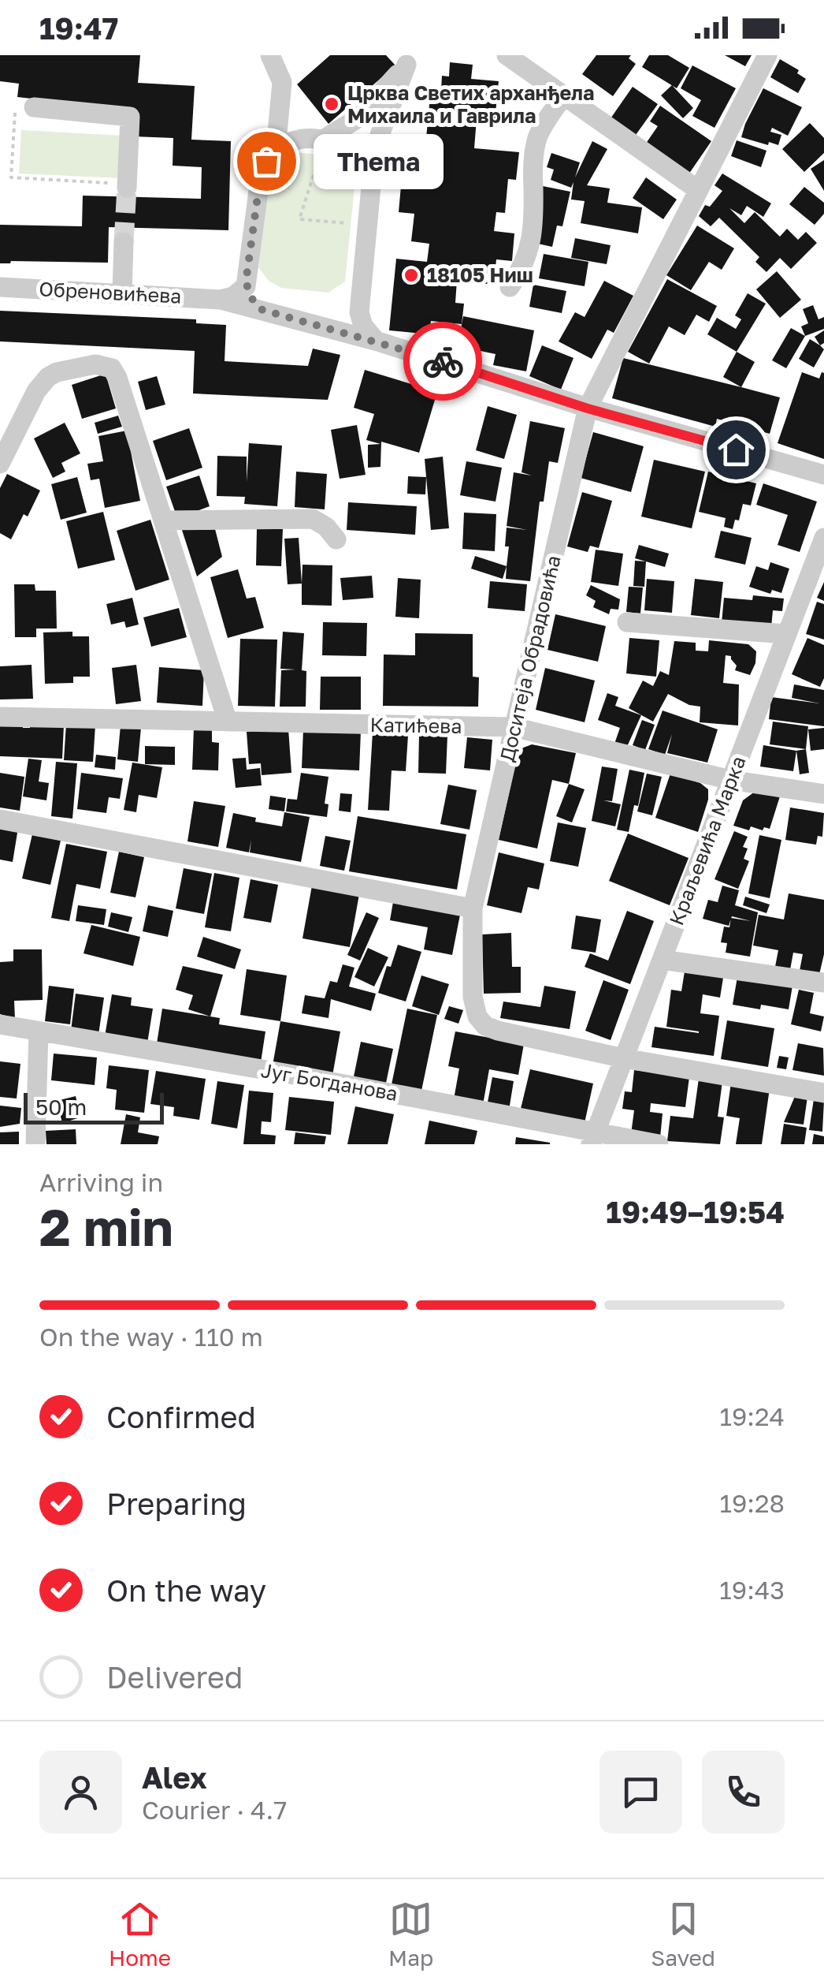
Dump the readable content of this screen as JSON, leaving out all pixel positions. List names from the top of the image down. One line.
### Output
{"streets":{"street":["Обреновићева","Доситеја Обрадовића","Катићева","Краљевића Марка","Југ Богданова"]},"crossings":[["Обреновићева","Доситеја Обрадовића"],["Доситеја Обрадовића","Катићева"],["Доситеја Обрадовића","Краљевића Марка"],["Катићева","Краљевића Марка"],["Краљевића Марка","Југ Богданова"]],"places":["Црква Светих арханђела Михаила и Гаврила","Thema","18105 Ниш"],"scale_bar":"50 m","page":{"status":"19:47","bubble":"Thema","scale":"50 m","heading":["2 min","Arriving in","19:49–19:54"],"panel":["Alex","Courier · 4.7"],"bar":"On the way · 110 m","list":[["Confirmed","19:24"],["Preparing","19:28"],["On the way","19:43"],"Delivered"],"tabs":["Home","Map","Saved"]}}
